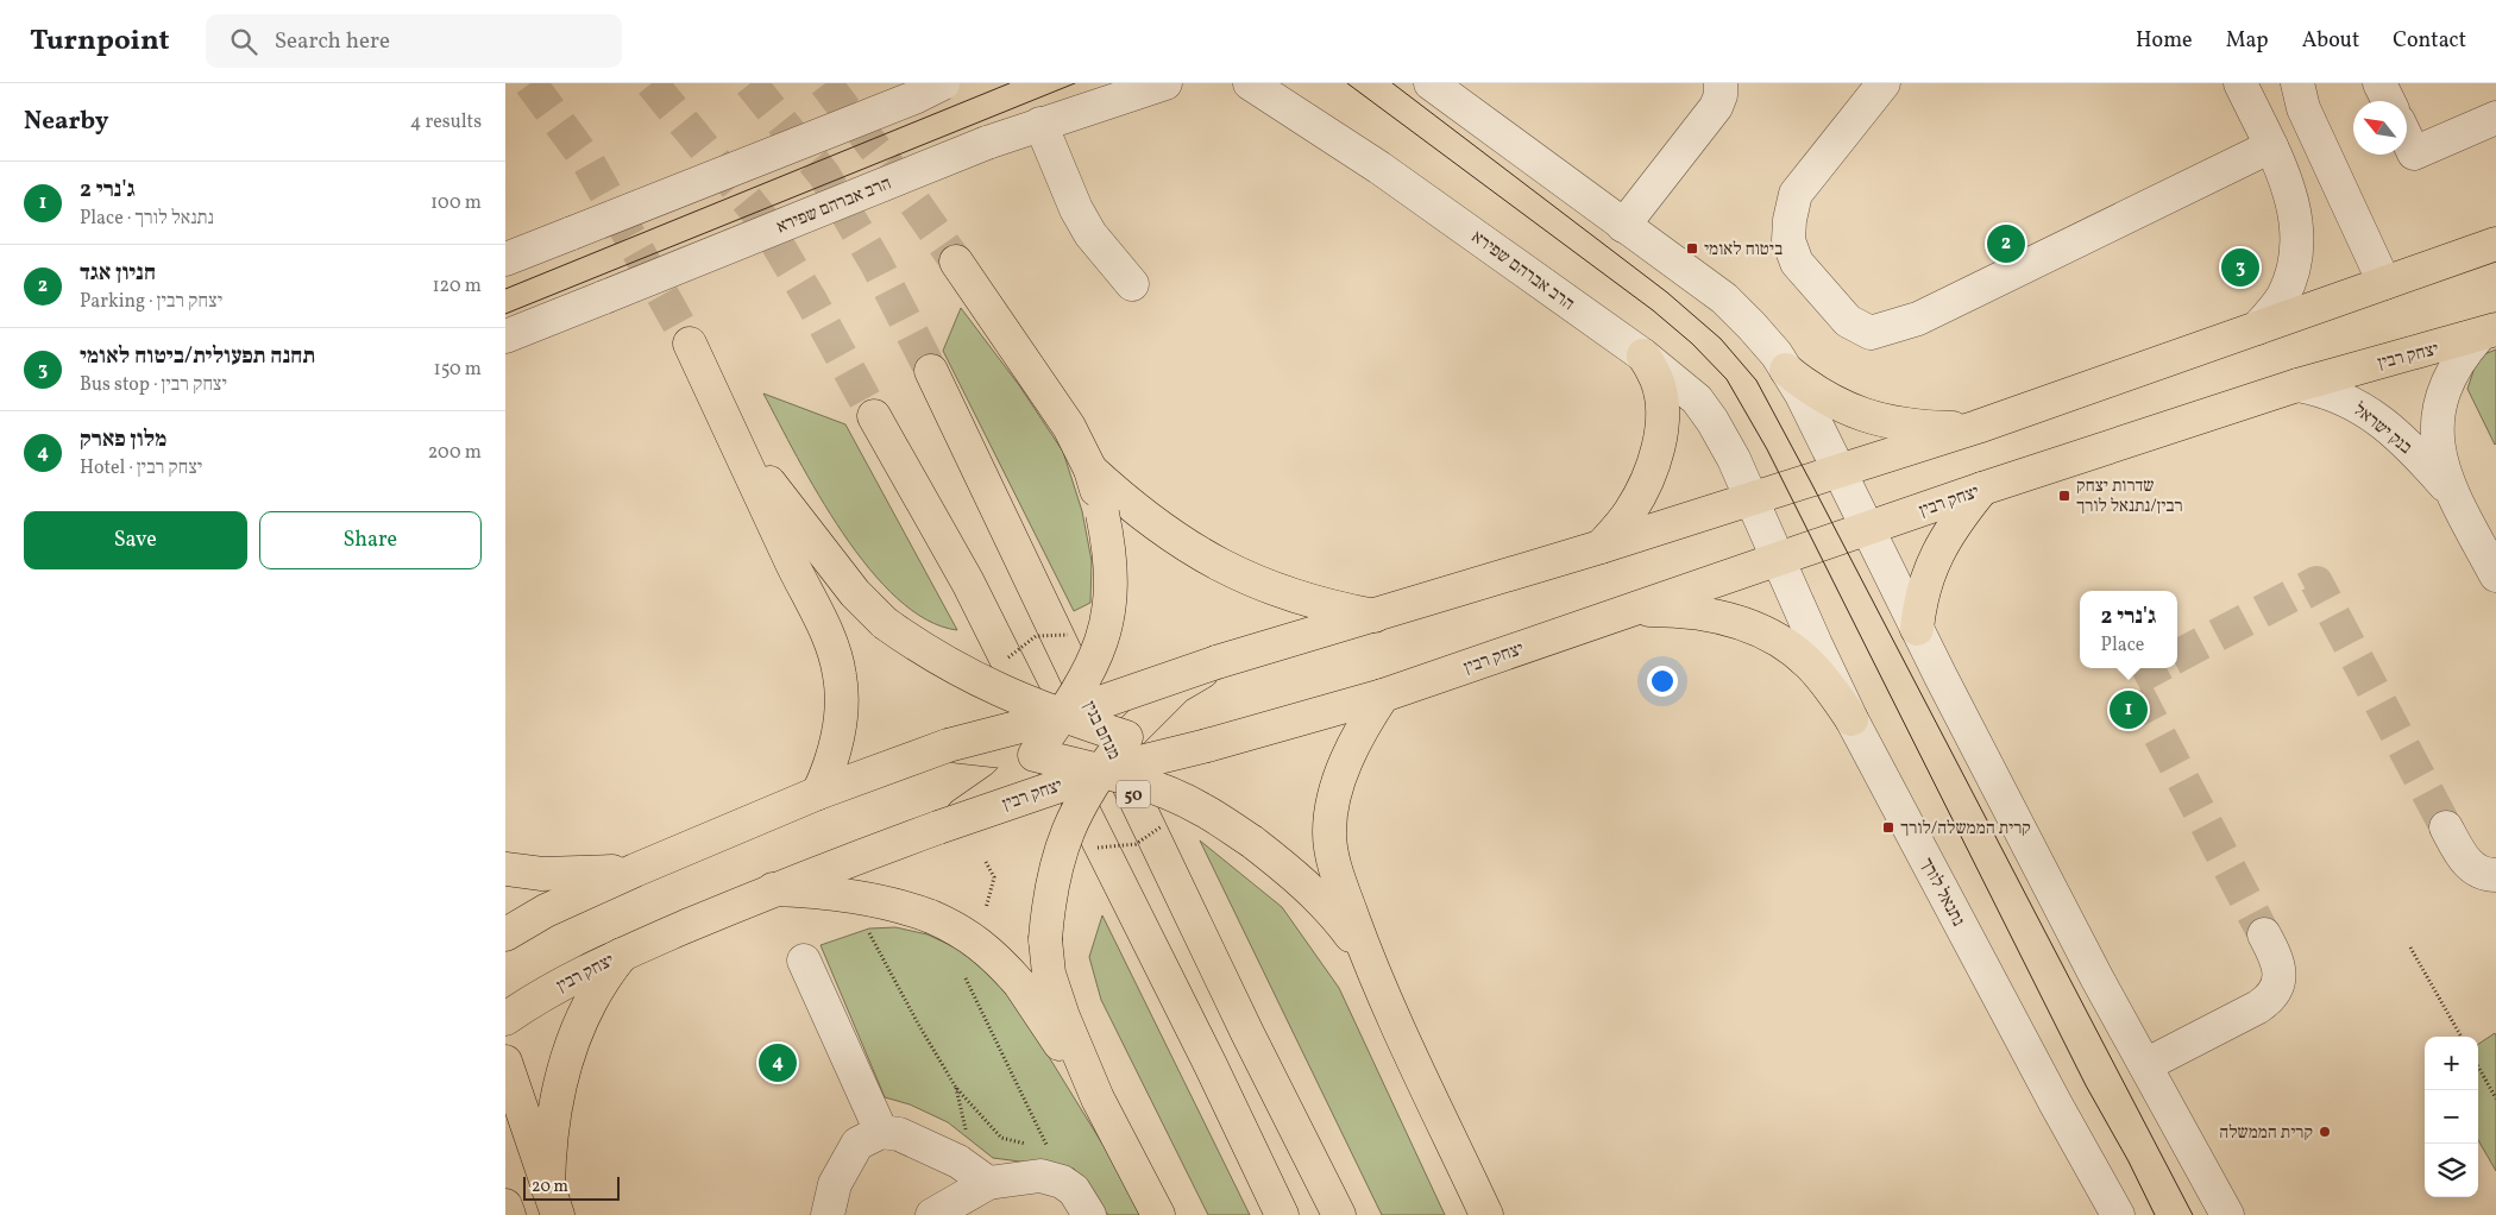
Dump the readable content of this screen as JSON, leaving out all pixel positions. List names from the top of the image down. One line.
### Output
{"streets":{"main road":["יצחק רבין","מנחם בגין","50"],"street":["הרב אברהם שפירא","בנק ישראל","נתנאל לורך"]},"crossings":[["הרב אברהם שפירא","נתנאל לורך"],["יצחק רבין","בנק ישראל"],["יצחק רבין","נתנאל לורך"]],"places":{"transit":["ביטוח לאומי","שדרות יצחק רבין/נתנאל לורך","קרית הממשלה/לורך"],"other":["קרית הממשלה"]},"scale_bar":"20 m","north":"top left","page":{"header":"Turnpoint","search":"Search here","nav":["Home","Map","About","Contact"],"heading":["Nearby","4 results"],"list":[{"mark":"1","name":"ג'נרי 2","note":"Place · נתנאל לורך","value":"100 m"},{"mark":"2","name":"חניון אגד","note":"Parking · יצחק רבין","value":"120 m"},{"mark":"3","name":"תחנה תפעולית/ביטוח לאומי","note":"Bus stop · יצחק רבין","value":"150 m"},{"mark":"4","name":"מלון פארק","note":"Hotel · יצחק רבין","value":"200 m"}],"pins":["2","3","1","4"],"buttons":["Save","Share"],"popup":["ג'נרי 2","Place"],"map_buttons":["+","−"],"scale":"20 m"}}
